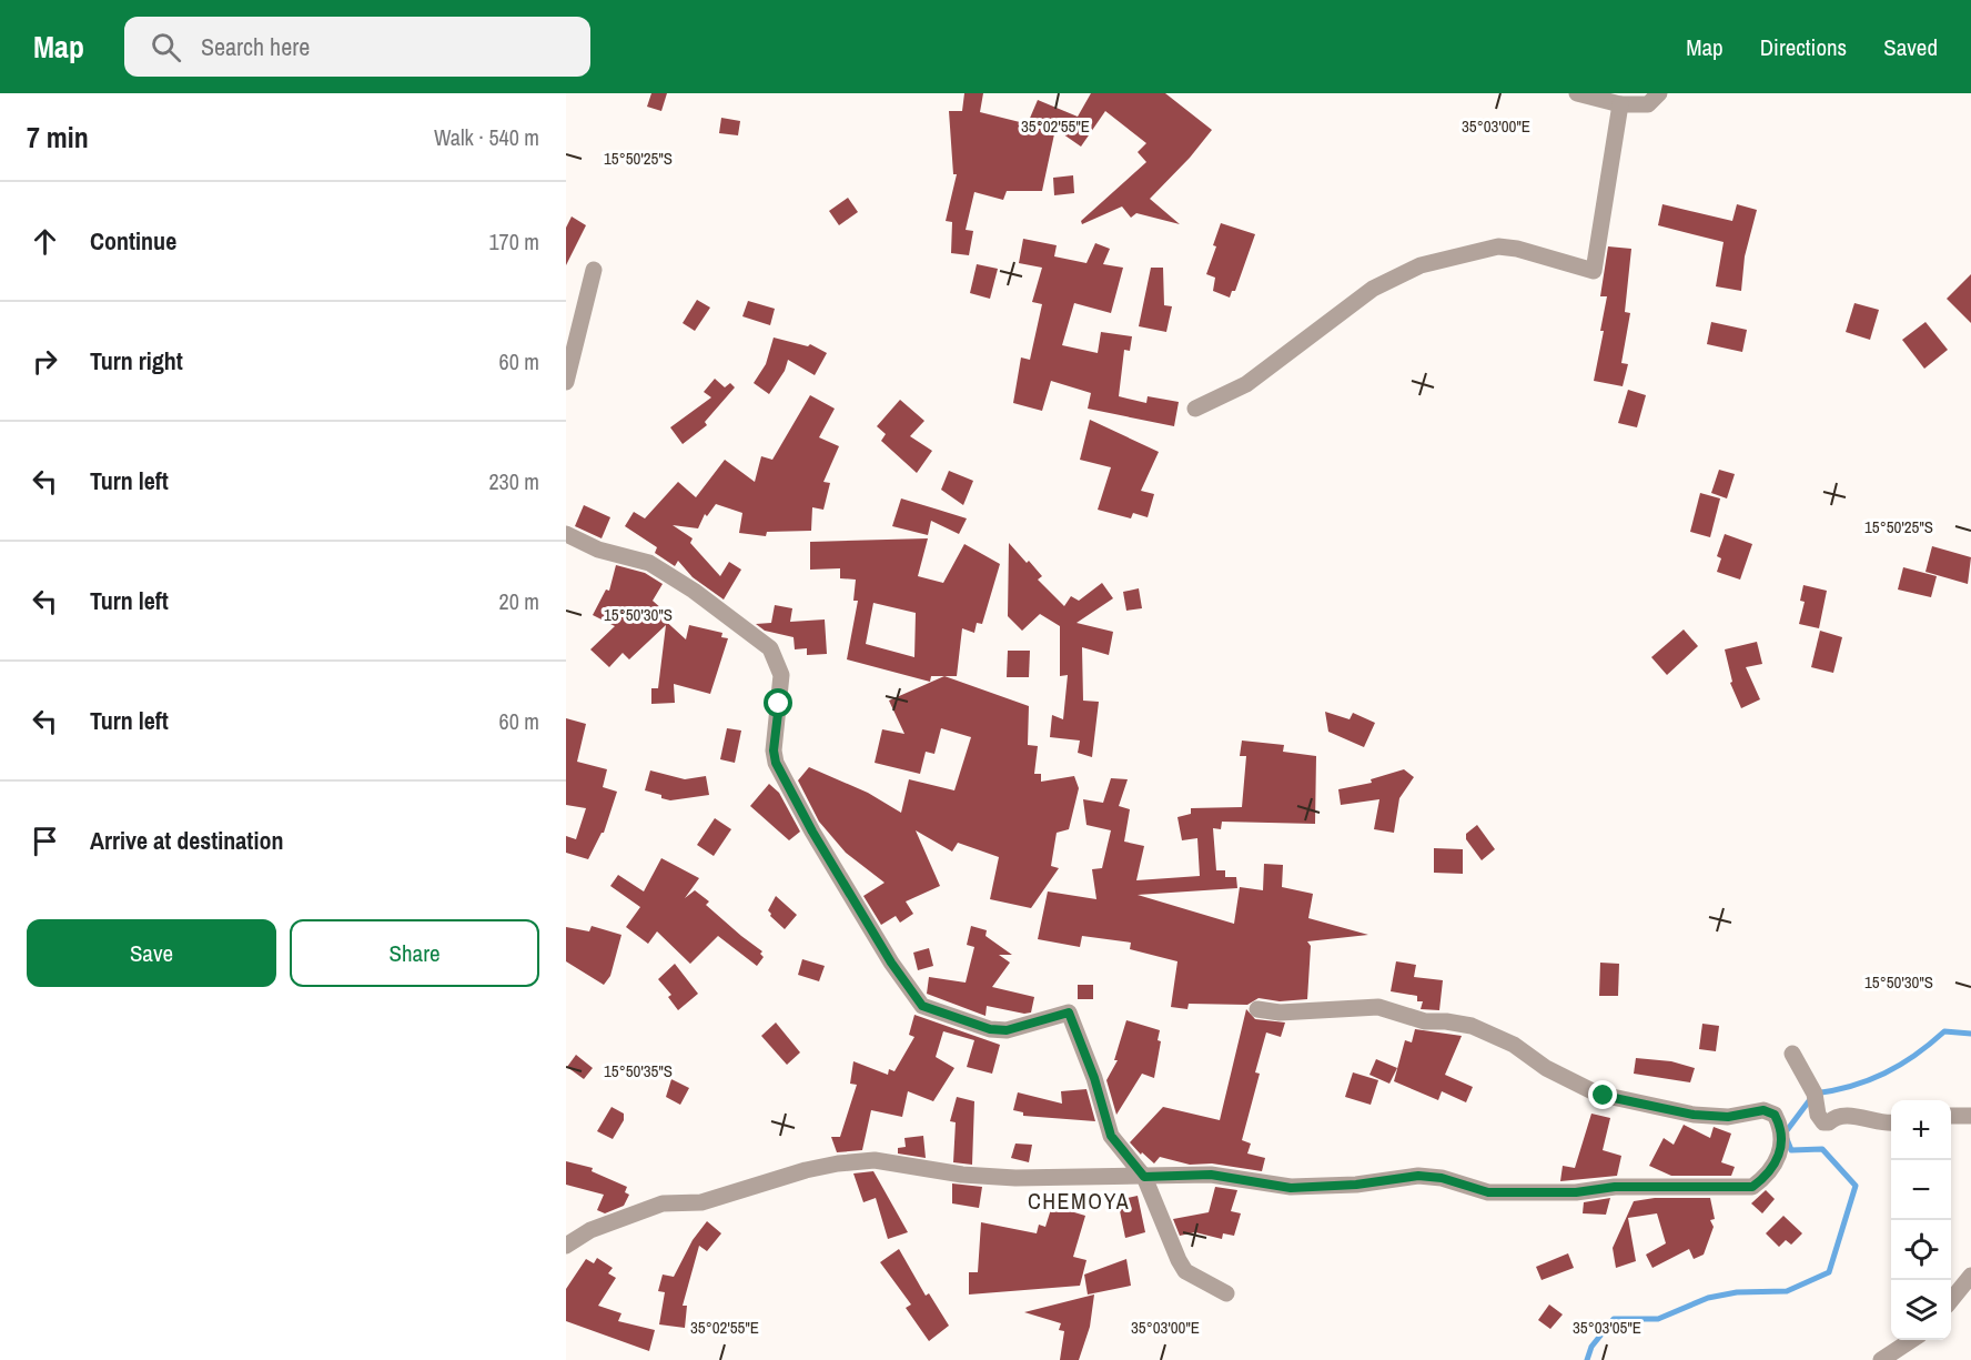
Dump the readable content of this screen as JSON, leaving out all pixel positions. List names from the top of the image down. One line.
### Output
{"districts":["CHEMOYA"],"page":{"header":"Map","search":"Search here","nav":["Map","Directions","Saved"],"heading":["7 min","Walk · 540 m"],"list":[["Continue","170 m"],["Turn right","60 m"],["Turn left","230 m"],["Turn left","20 m"],["Turn left","60 m"],"Arrive at destination"],"buttons":["Save","Share"],"map_buttons":["+","−"]},"coordinates":["35°02'55\"E","35°03'00\"E","15°50'25\"S","15°50'30\"S","15°50'35\"S","35°03'05\"E"]}
